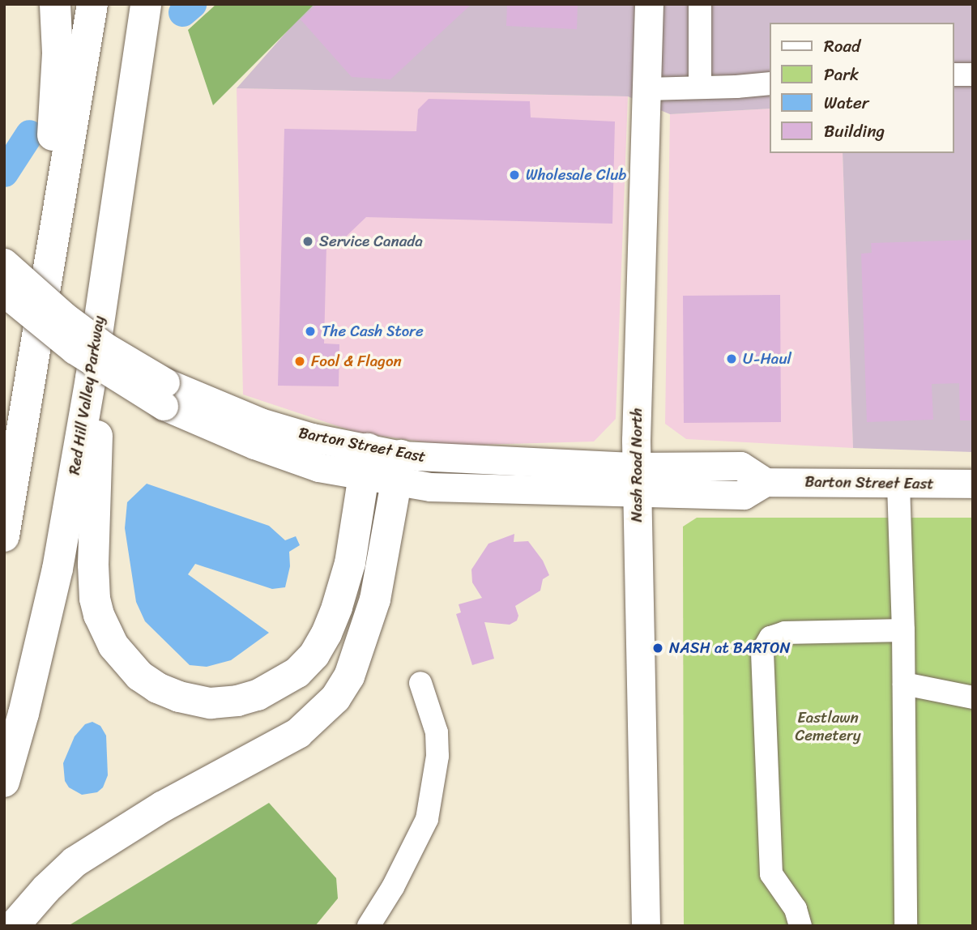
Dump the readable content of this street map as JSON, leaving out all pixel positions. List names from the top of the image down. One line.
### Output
{"streets":{"highway":["Red Hill Valley Parkway"],"main road":["Barton Street East","Nash Road North"]},"crossings":[["Barton Street East","Nash Road North"]],"parks":["Eastlawn Cemetery"],"places":["Wholesale Club","Service Canada","The Cash Store","U-Haul","Fool & Flagon","NASH at BARTON"],"legend":["Road","Park","Water","Building"]}
